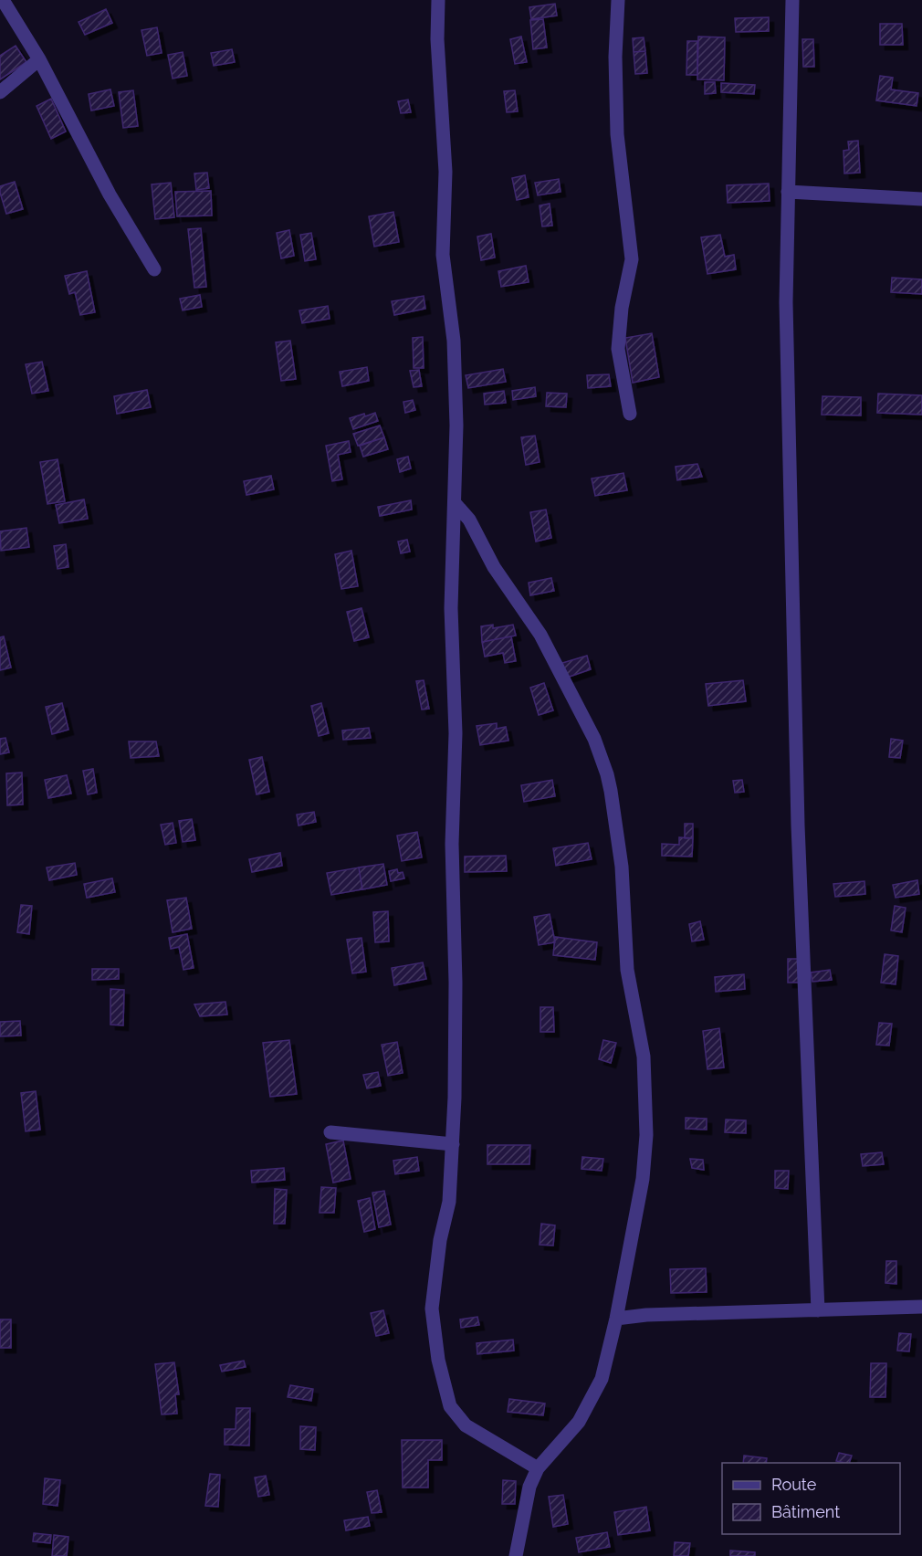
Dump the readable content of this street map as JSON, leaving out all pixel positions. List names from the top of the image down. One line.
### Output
{"legend":["Route","Bâtiment"]}
